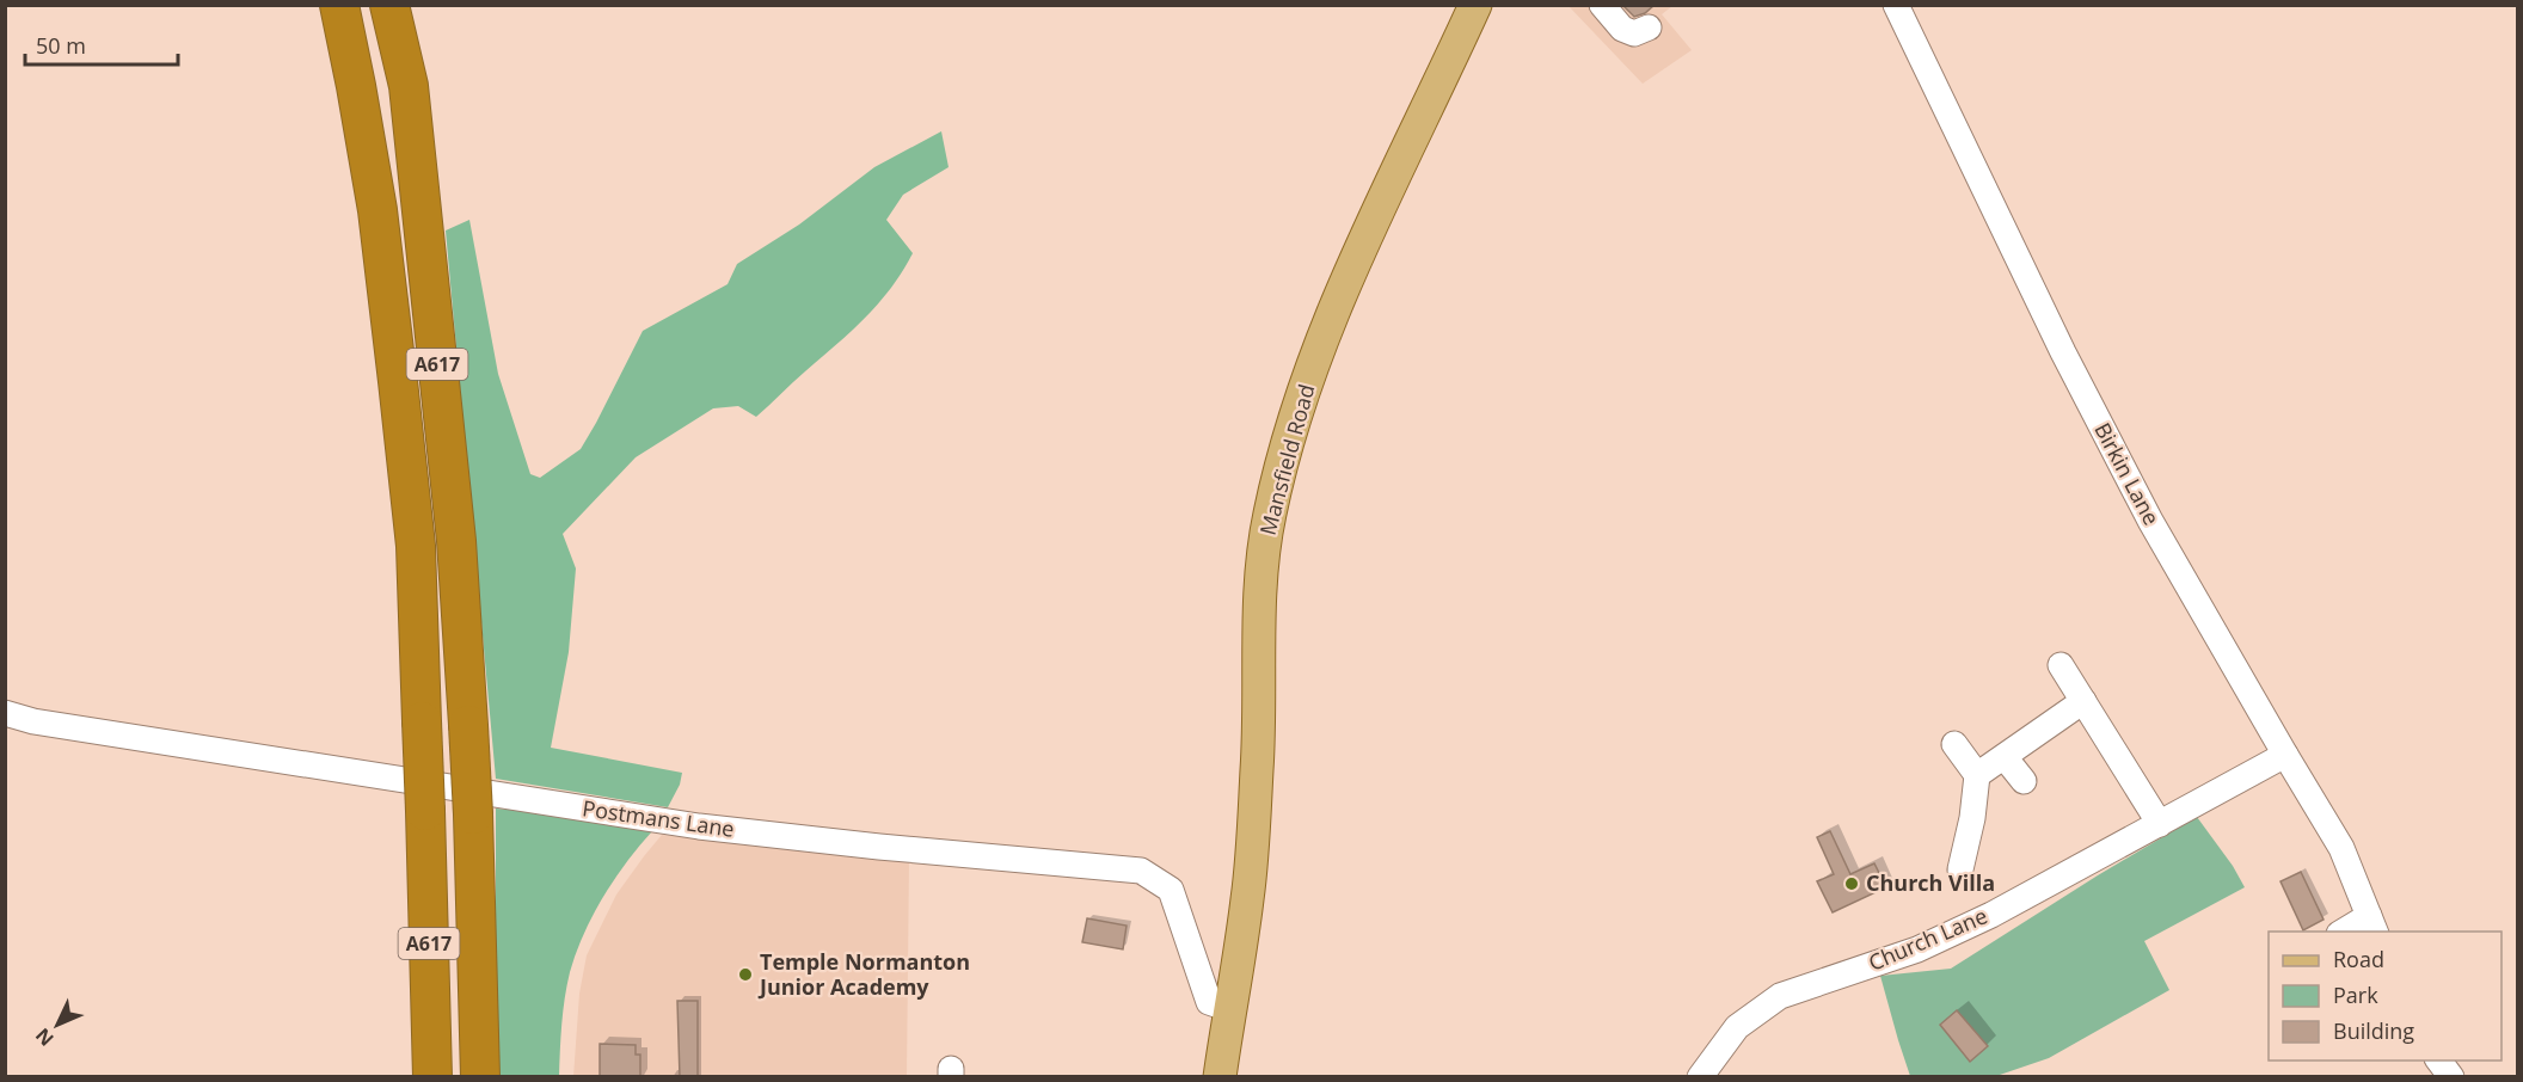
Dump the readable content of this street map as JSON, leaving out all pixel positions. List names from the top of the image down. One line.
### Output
{"streets":{"highway":["A617"],"main road":["Mansfield Road"],"street":["Birkin Lane","Postmans Lane","Church Lane"]},"crossings":[["Mansfield Road","Postmans Lane"],["Birkin Lane","Church Lane"]],"places":["Church Villa","Temple Normanton Junior Academy"],"legend":["Road","Park","Building"],"scale_bar":"50 m","north":"bottom left"}
